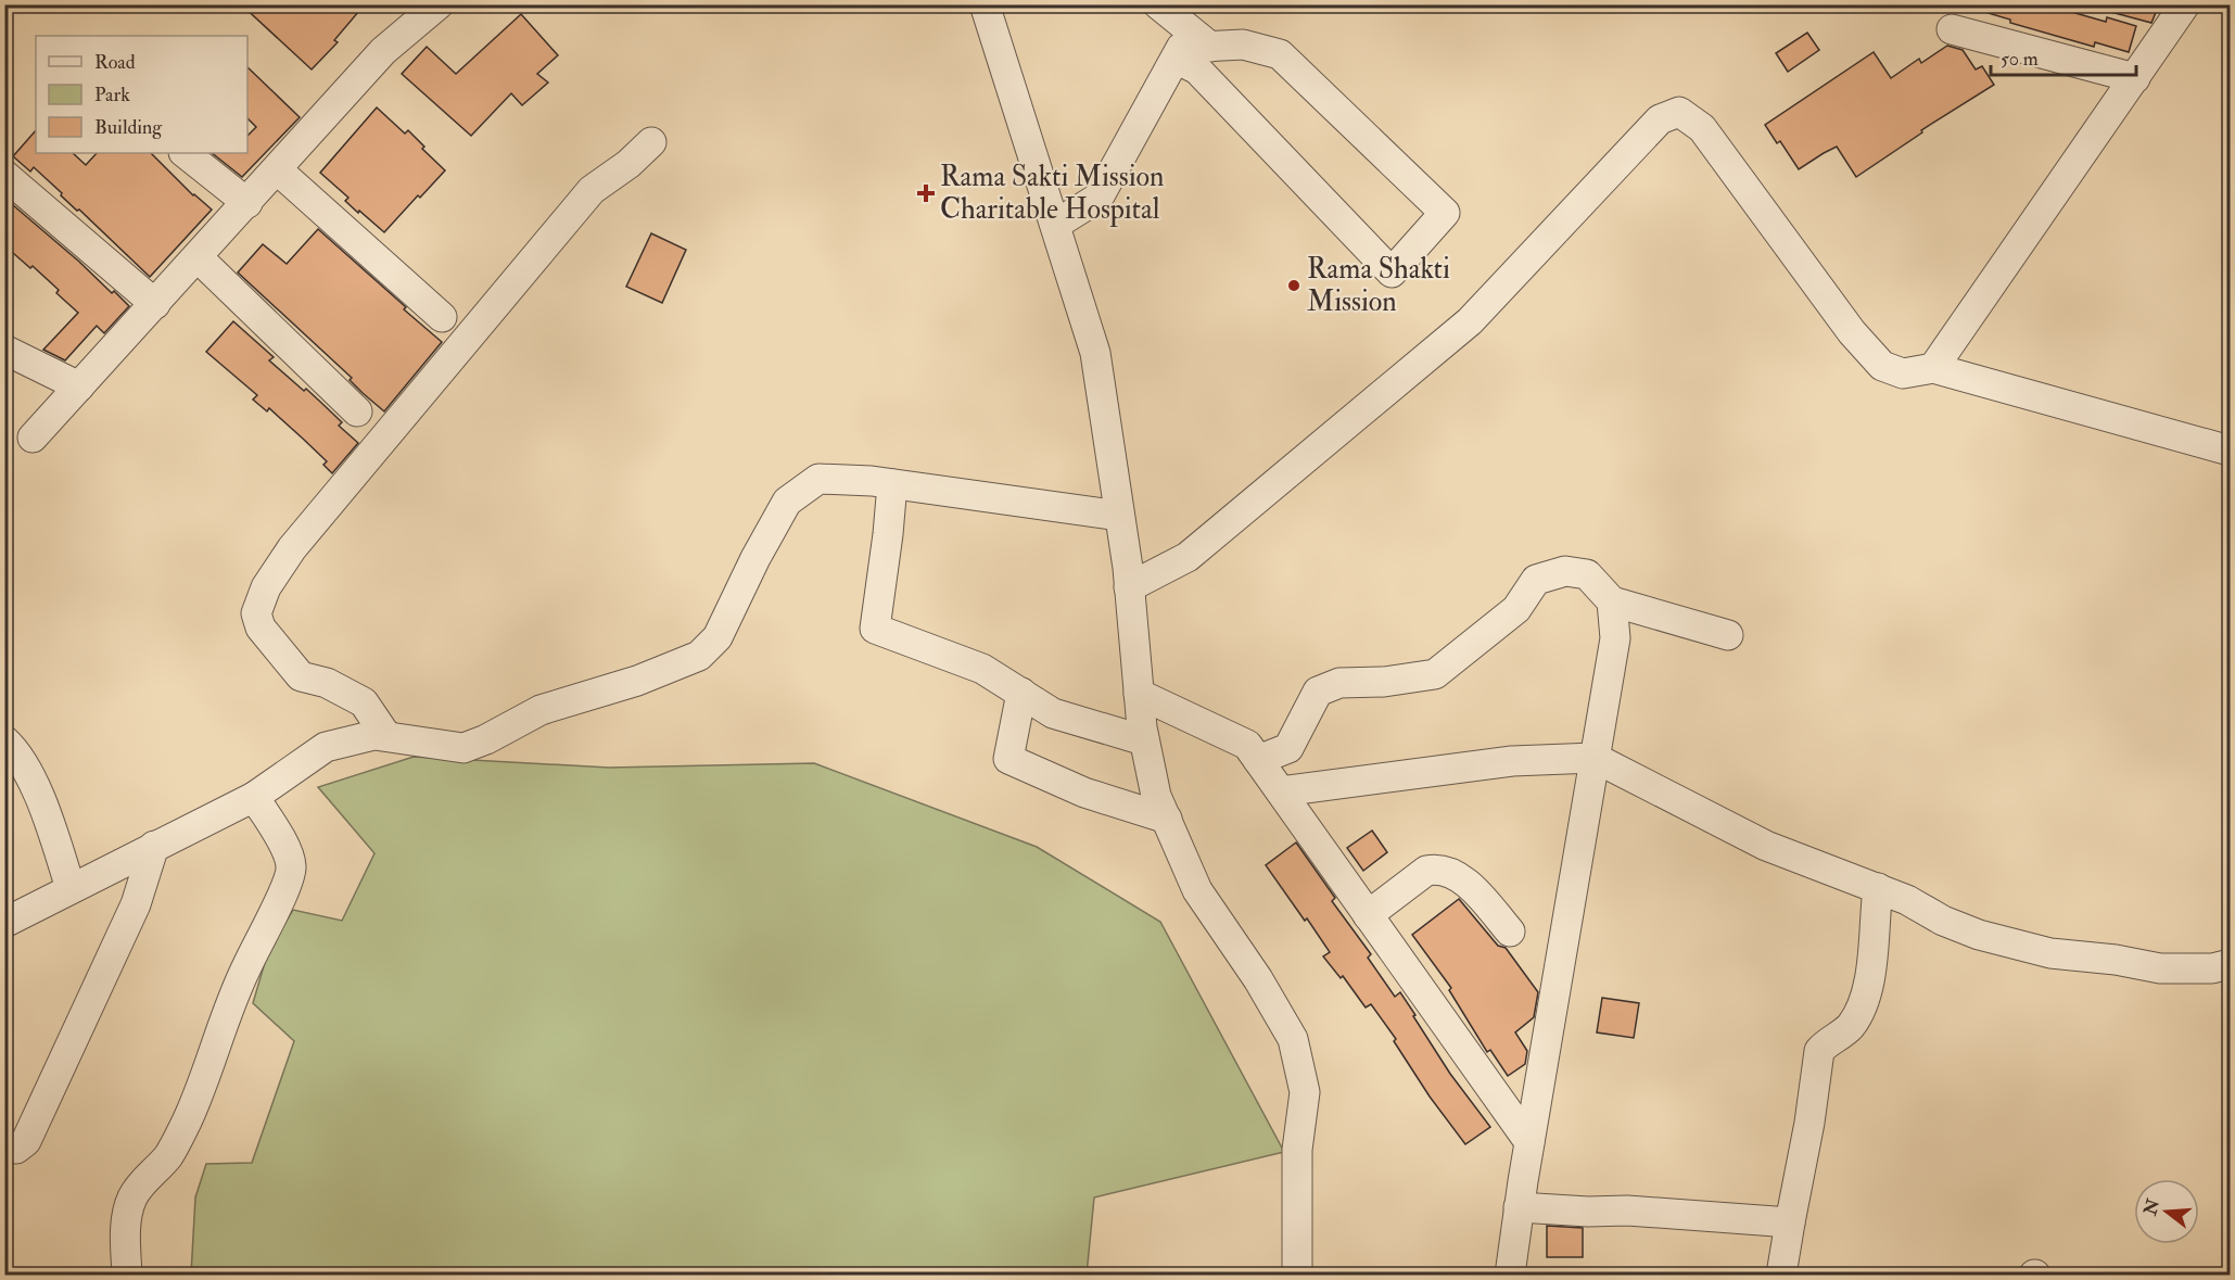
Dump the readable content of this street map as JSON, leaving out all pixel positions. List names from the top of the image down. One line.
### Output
{"places":{"health":["Rama Sakti Mission Charitable Hospital"],"other":["Rama Shakti Mission"]},"legend":["Road","Park","Building"],"scale_bar":"50 m","north":"left"}
